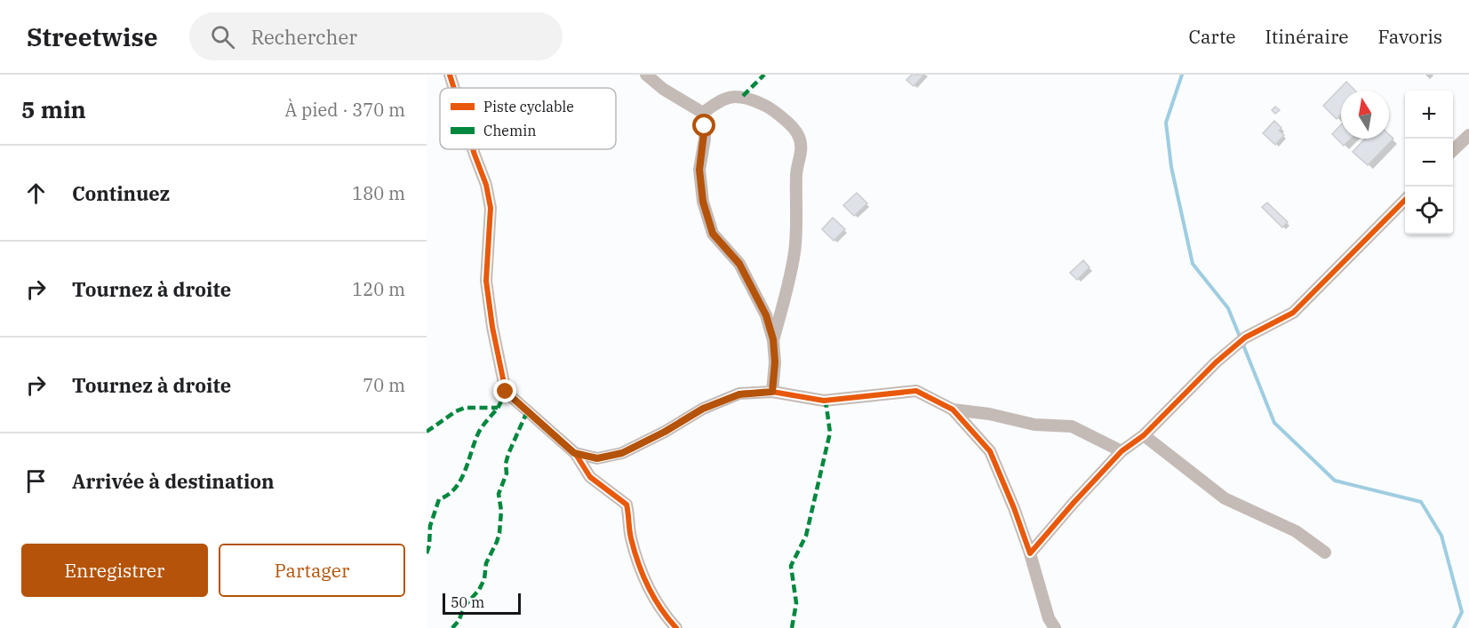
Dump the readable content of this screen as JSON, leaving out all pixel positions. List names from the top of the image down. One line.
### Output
{"legend":["Piste cyclable","Chemin"],"scale_bar":"50 m","north":"top","page":{"header":"Streetwise","search":"Rechercher","nav":["Carte","Itinéraire","Favoris"],"heading":["5 min","À pied · 370 m"],"map_buttons":["+","−"],"list":[["Continuez","180 m"],["Tournez à droite","120 m"],["Tournez à droite","70 m"],"Arrivée à destination"],"buttons":["Enregistrer","Partager"],"scale":"50 m"}}
